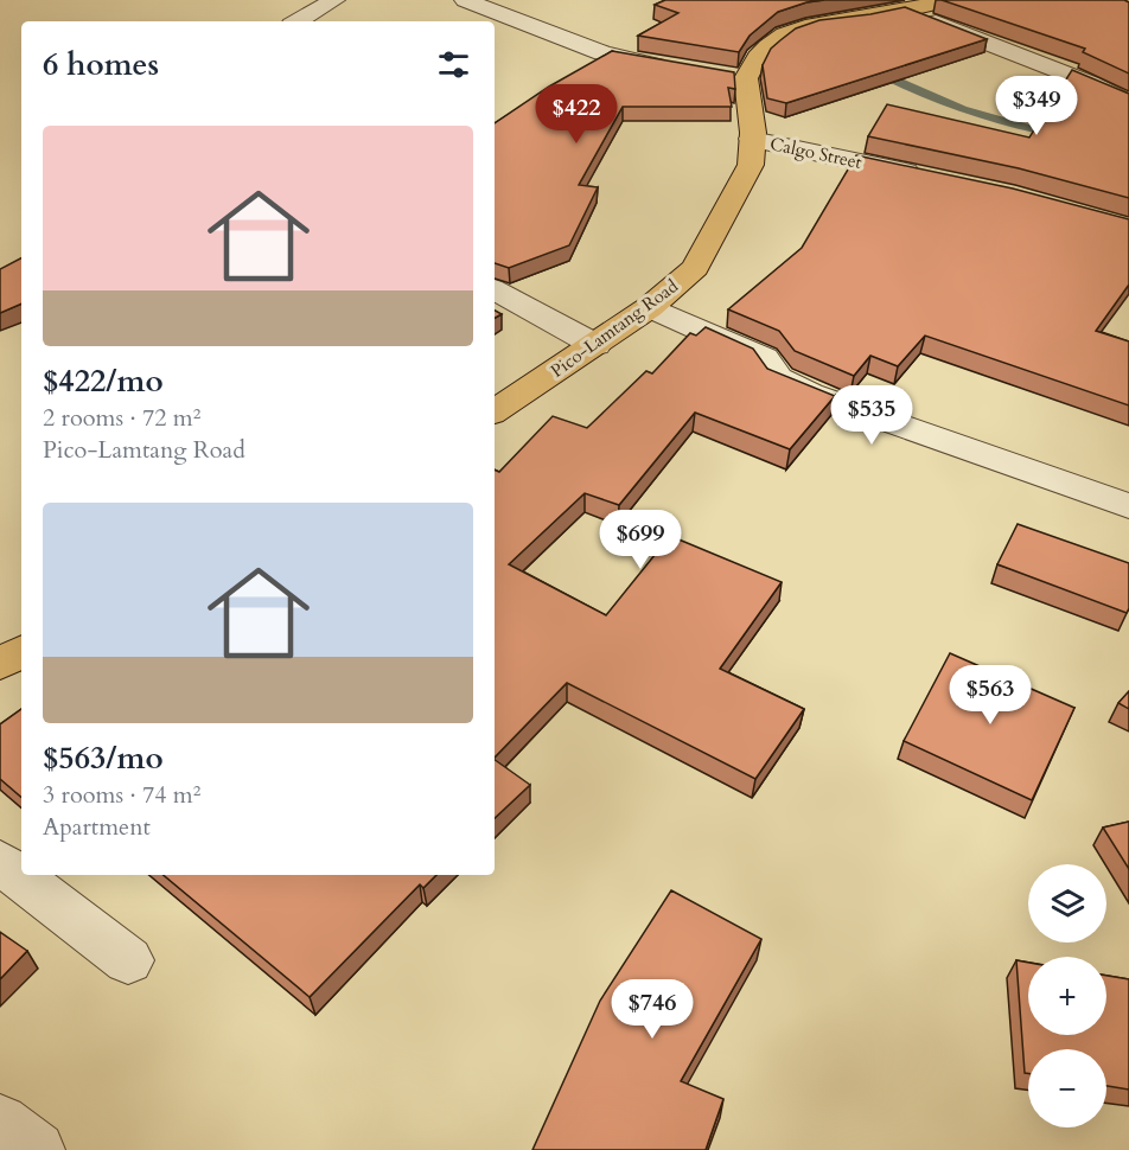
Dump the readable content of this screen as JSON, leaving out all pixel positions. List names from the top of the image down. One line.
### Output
{"streets":{"main road":["Pico-Lamtang Road"],"street":["Calgo Street"]},"crossings":[["Calgo Street","Pico-Lamtang Road"]],"page":{"heading":"6 homes","price":["$349","$422","$535","$699","$563","$746"],"list":[{"name":"$422/mo","note":"2 rooms · 72 m² · Pico-Lamtang Road"},{"name":"$563/mo","note":"3 rooms · 74 m² · Apartment"}],"map_buttons":["+","−"]}}
